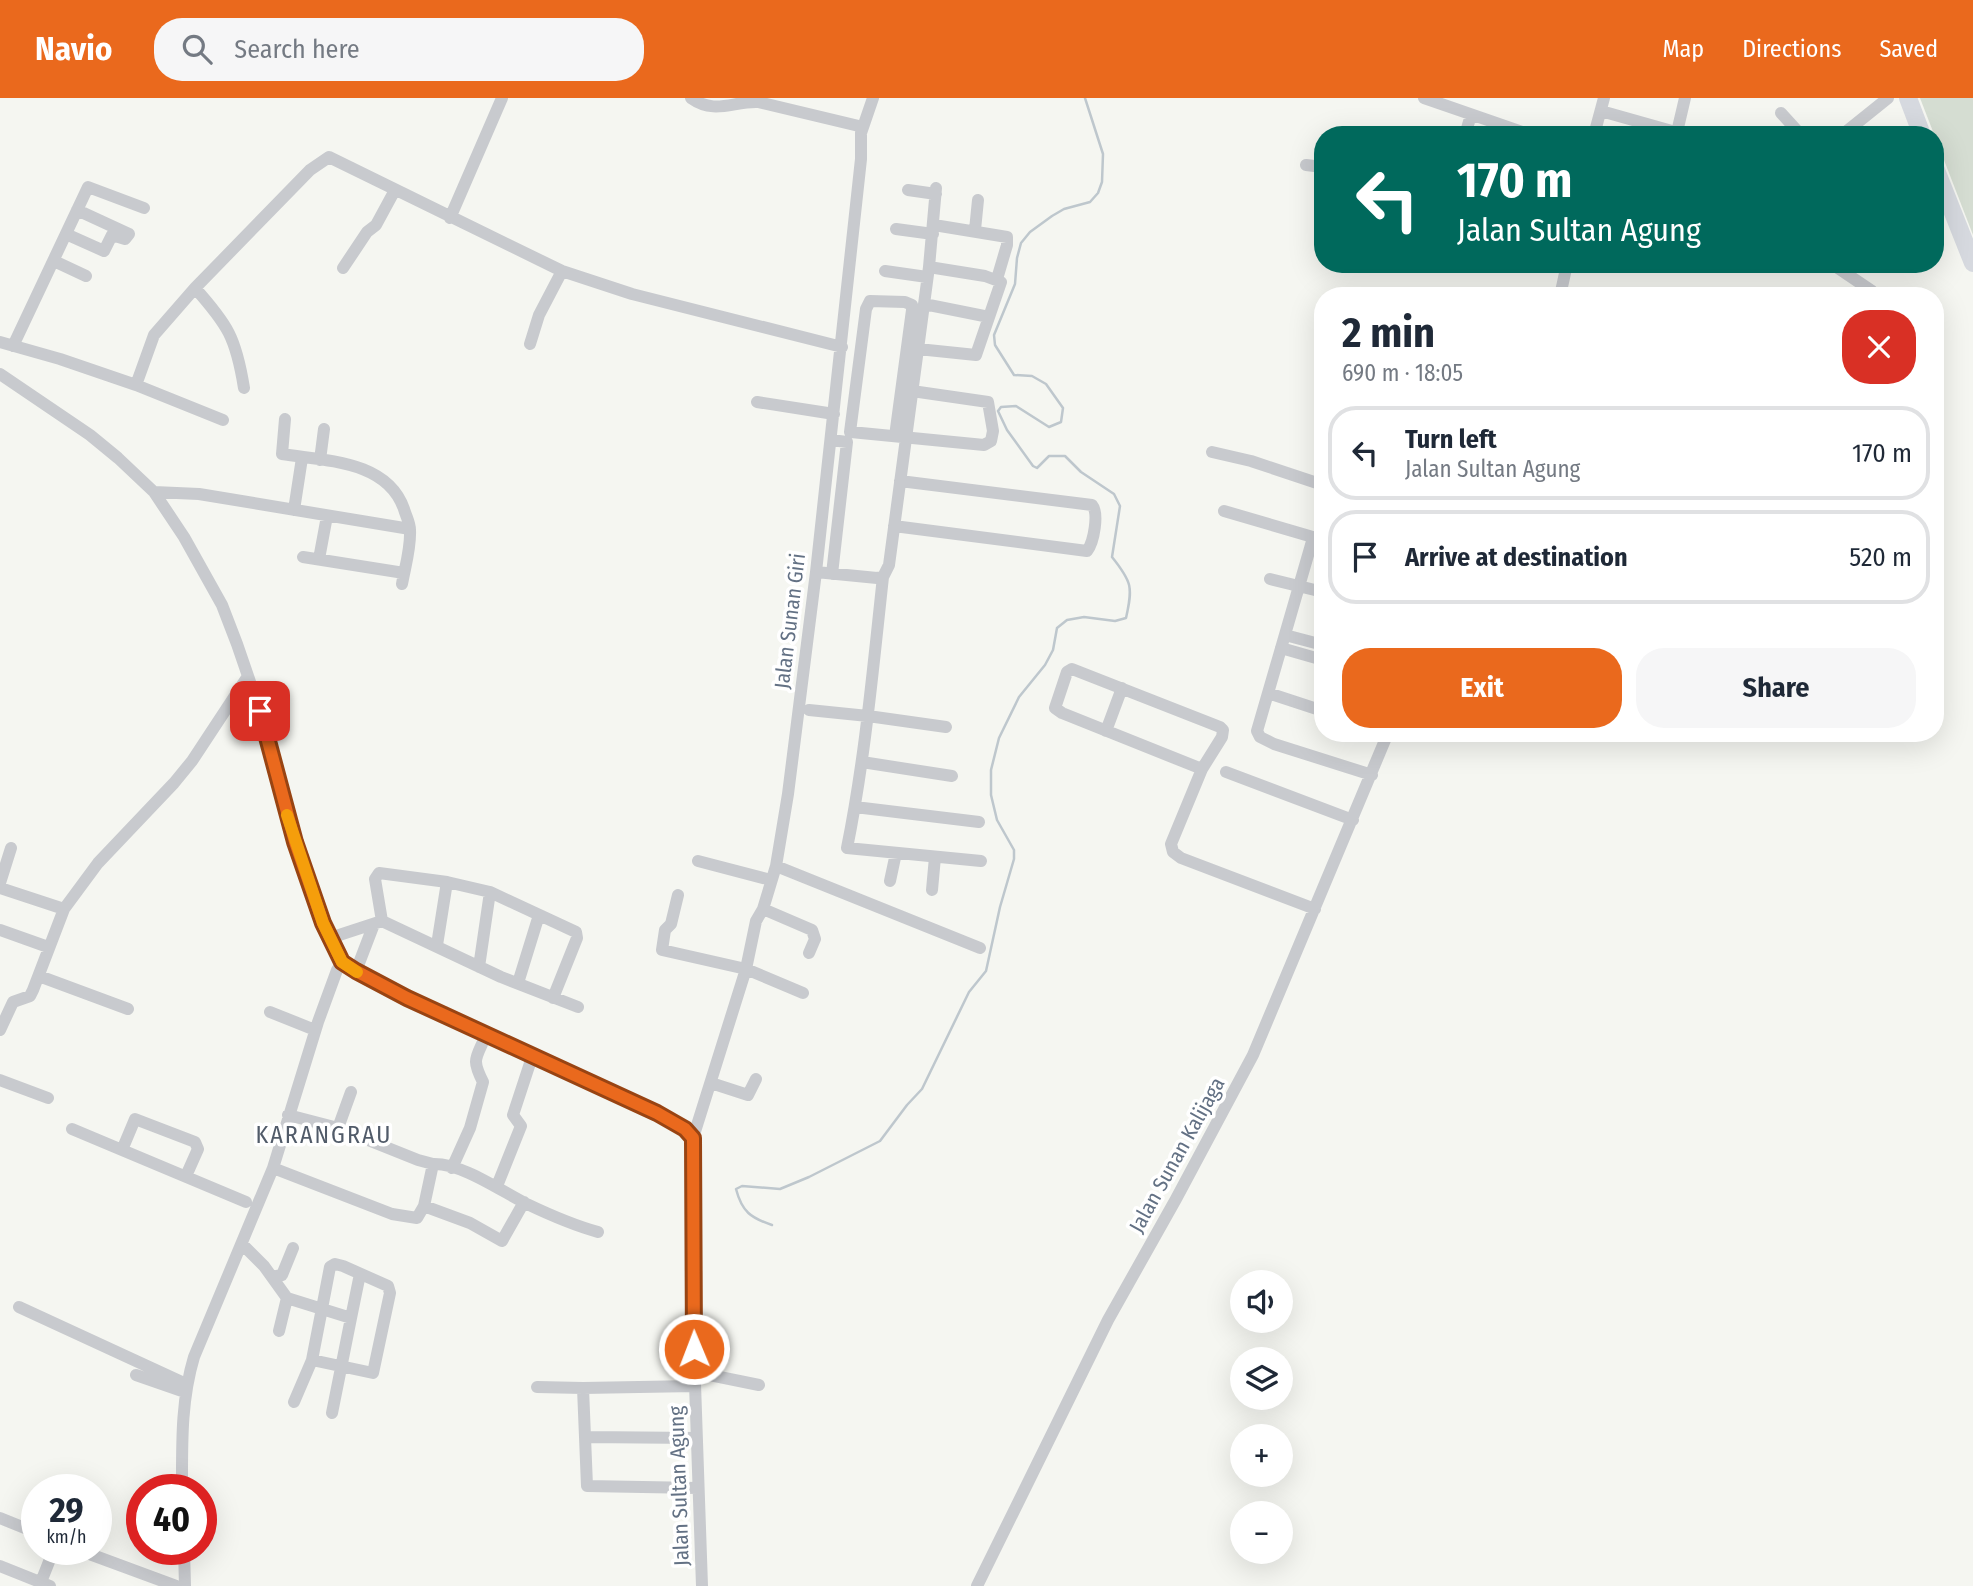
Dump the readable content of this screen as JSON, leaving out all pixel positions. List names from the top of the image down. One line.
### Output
{"streets":{"street":["Jalan Sunan Giri","Jalan Sunan Kalijaga","Jalan Sultan Agung"]},"crossings":[["Jalan Sunan Giri","Jalan Sultan Agung"]],"districts":["KARANGRAU"],"page":{"header":"Navio","search":"Search here","nav":["Map","Directions","Saved"],"turn":["170 m","Jalan Sultan Agung"],"heading":["2 min","690 m · 18:05"],"list":[{"name":"Turn left","note":"Jalan Sultan Agung","value":"170 m"},{"name":"Arrive at destination","value":"520 m"}],"buttons":["Exit","Share"],"map_buttons":["+","−"],"speed":"29 km/h","limit":"40"}}
